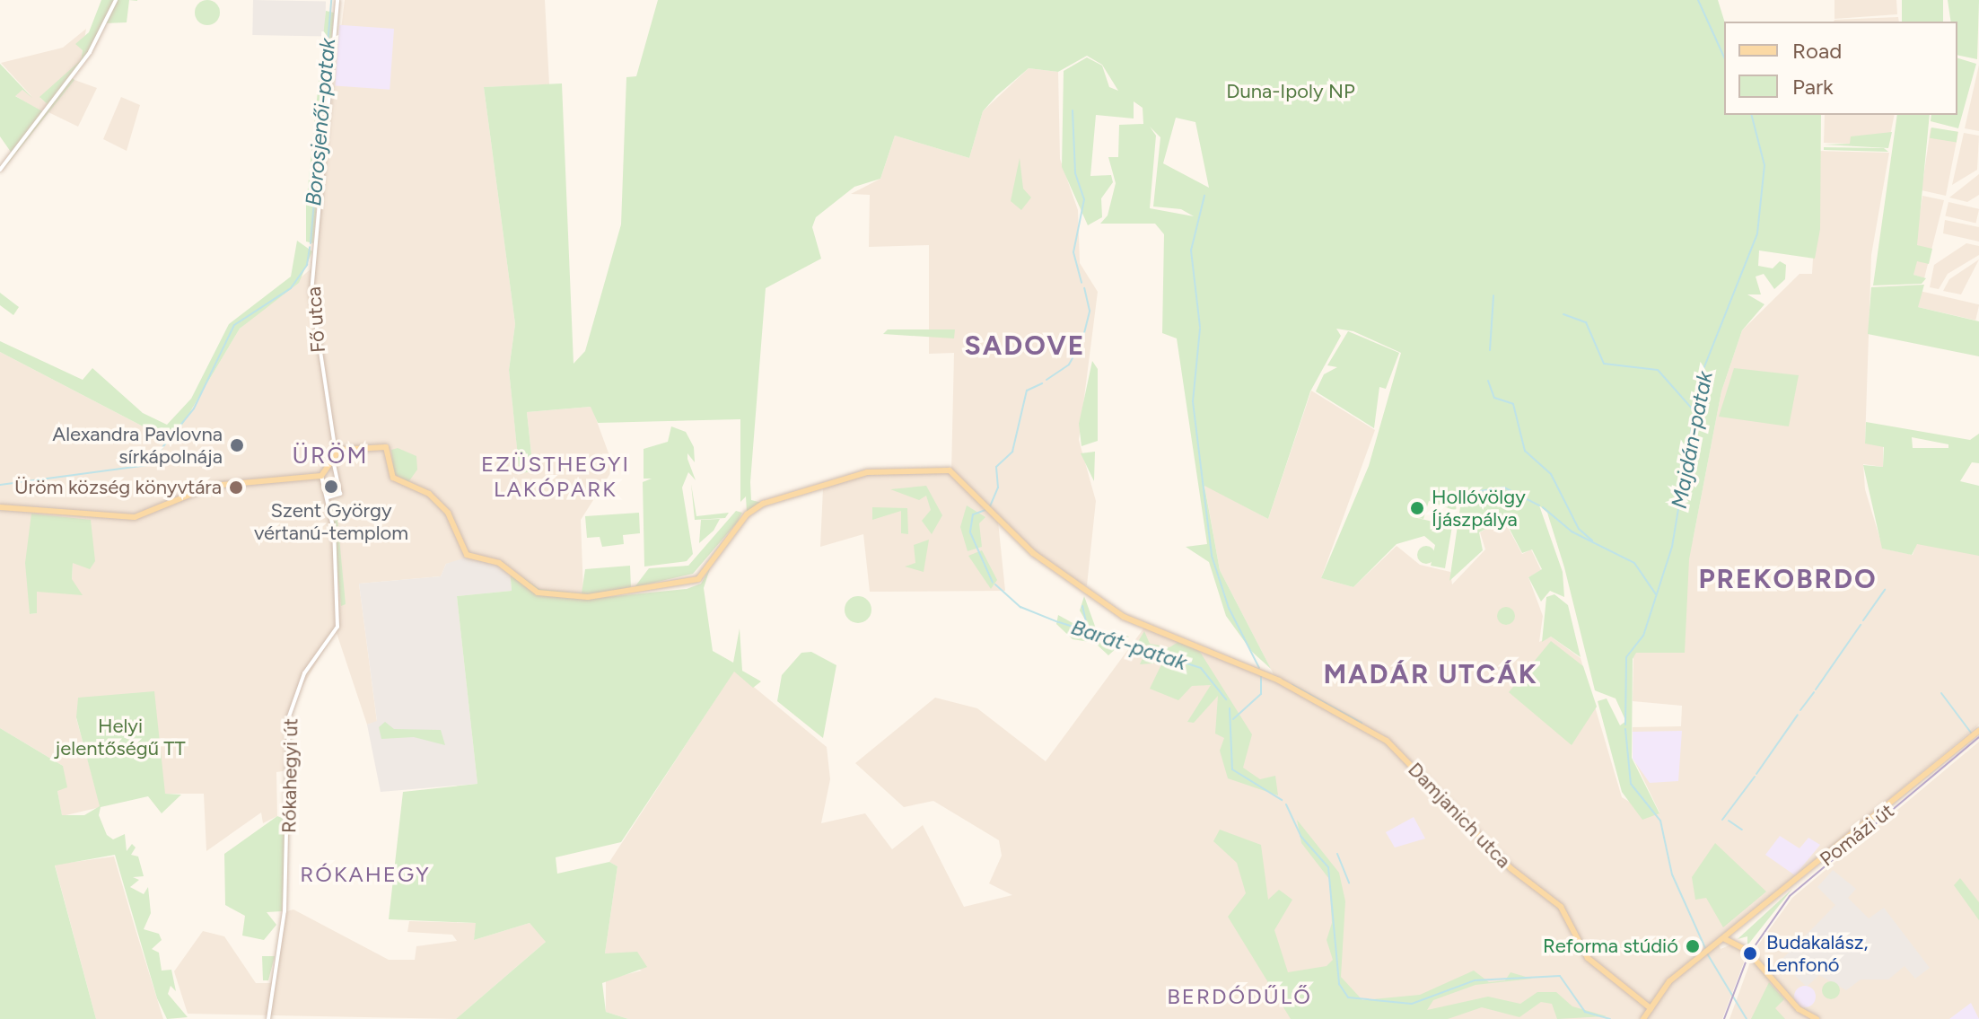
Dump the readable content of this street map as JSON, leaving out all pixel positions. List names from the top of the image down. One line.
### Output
{"streets":{"main road":["Damjanich utca","Pomázi út"],"street":["Fő utca","Rókahegyi út"]},"crossings":[["Fő utca","Damjanich utca"]],"districts":["SADOVE","ÜRÖM","EZÜSTHEGYI LAKÓPARK","PREKOBRDO","MADÁR UTCÁK","RÓKAHEGY","BERDÓDŰLŐ"],"water":["Borosjenői-patak","Majdán-patak","Barát-patak"],"parks":["Duna-Ipoly NP","Helyi jelentőségű TT"],"places":["Alexandra Pavlovna sírkápolnája","Szent György vértanú-templom","Üröm község könyvtára","Hollóvölgy Íjászpálya","Reforma stúdió","Budakalász, Lenfonó"],"legend":["Road","Park"]}
